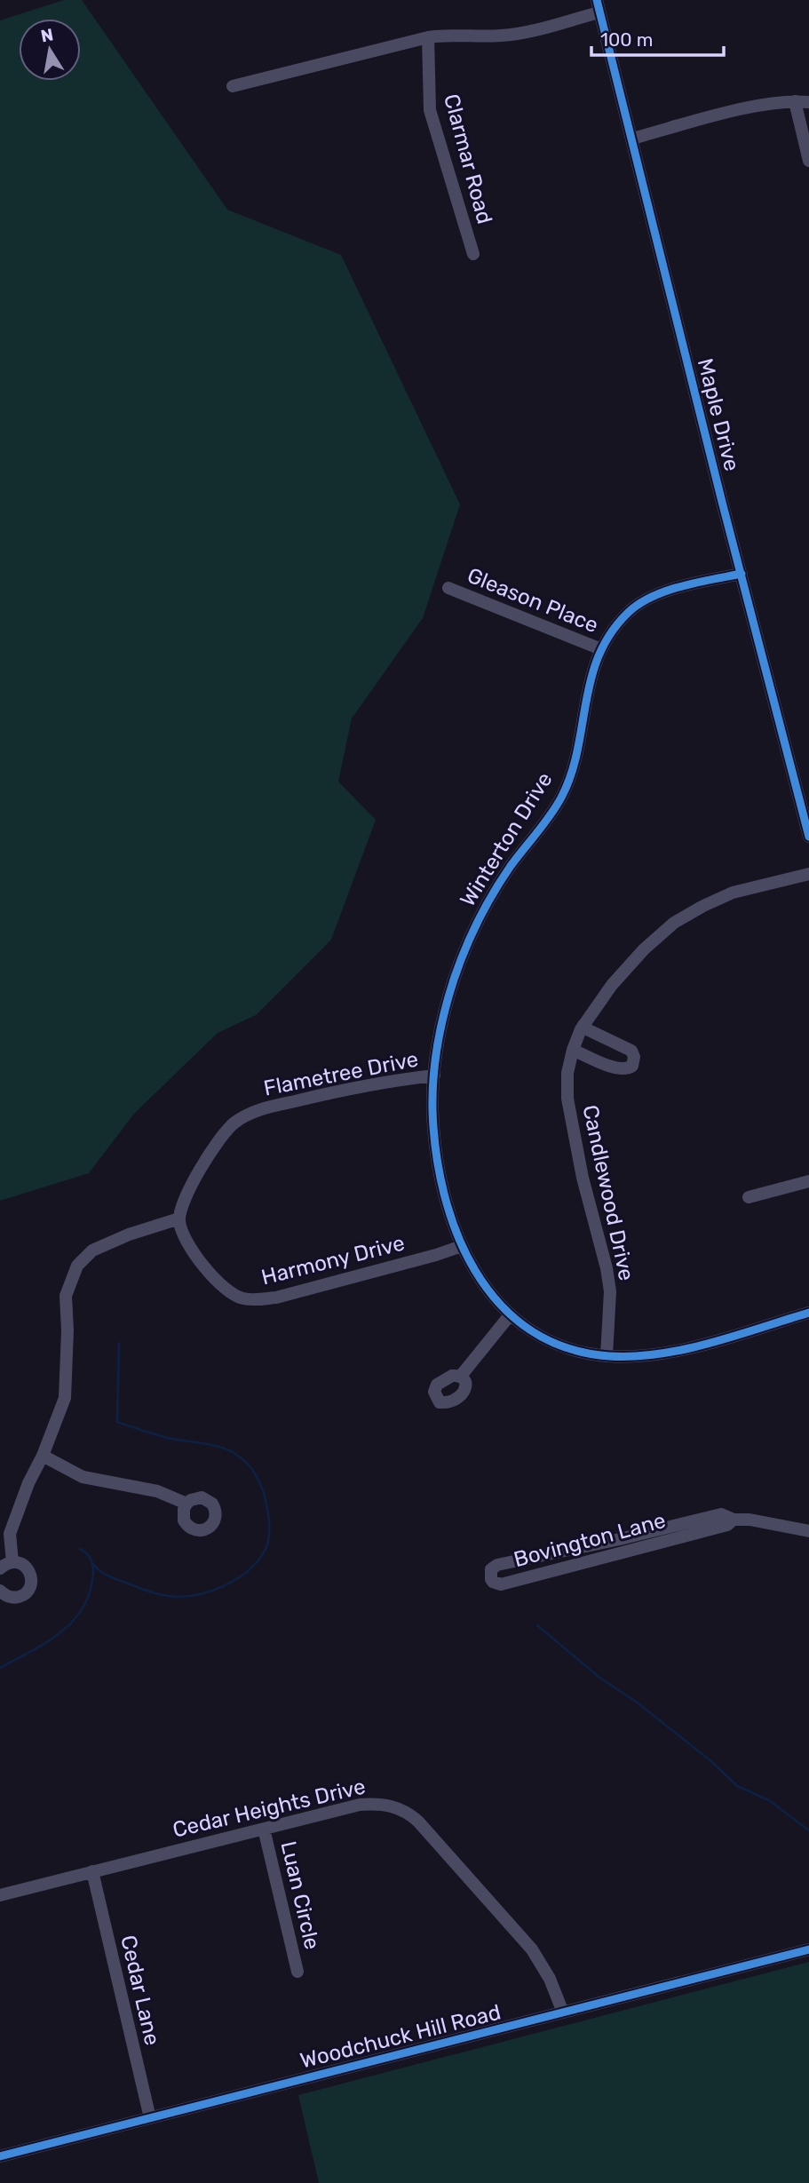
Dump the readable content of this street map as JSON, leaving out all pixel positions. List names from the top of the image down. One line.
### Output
{"streets":{"street":["Clarmar Road","Maple Drive","Gleason Place","Winterton Drive","Flametree Drive","Candlewood Drive","Harmony Drive","Bovington Lane","Cedar Heights Drive","Luan Circle","Cedar Lane","Woodchuck Hill Road"]},"crossings":[["Maple Drive","Winterton Drive"],["Gleason Place","Winterton Drive"],["Winterton Drive","Flametree Drive"],["Winterton Drive","Candlewood Drive"],["Winterton Drive","Harmony Drive"],["Flametree Drive","Harmony Drive"],["Cedar Heights Drive","Luan Circle"],["Cedar Heights Drive","Cedar Lane"],["Cedar Heights Drive","Woodchuck Hill Road"],["Cedar Lane","Woodchuck Hill Road"]],"scale_bar":"100 m","north":"top"}
